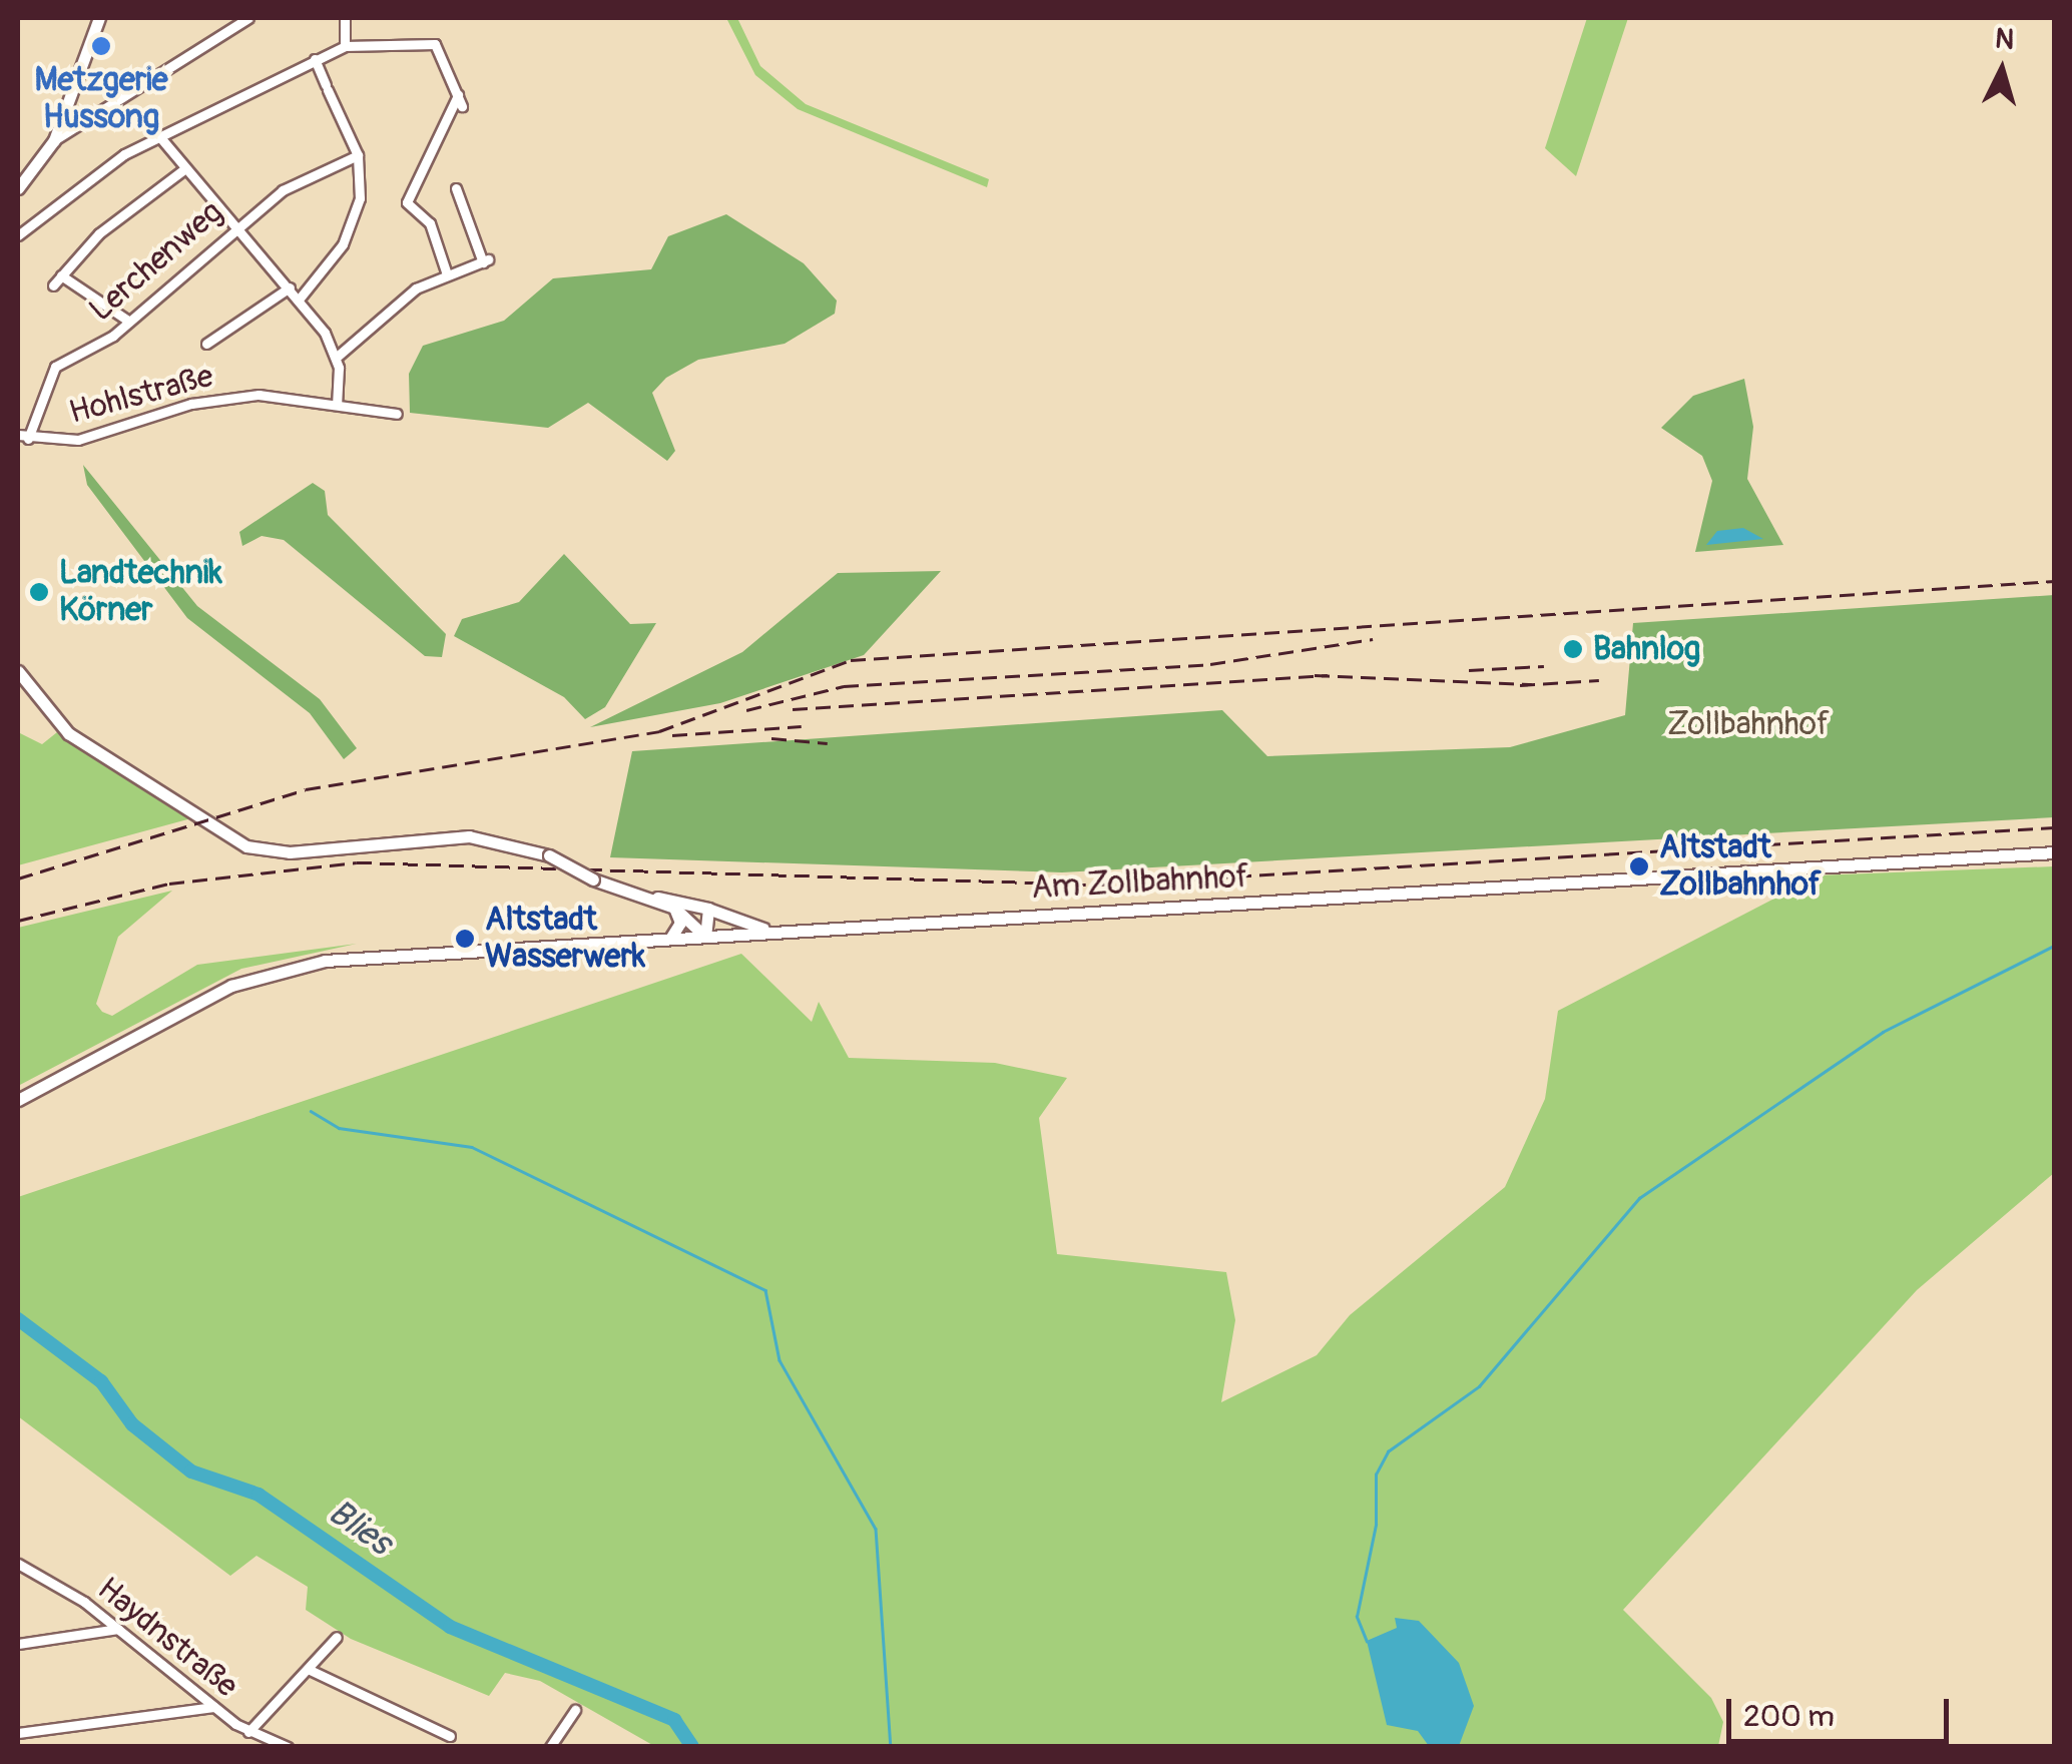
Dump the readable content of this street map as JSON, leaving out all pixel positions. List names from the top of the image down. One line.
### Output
{"streets":{"main road":["Am Zollbahnhof"],"street":["Lerchenweg","Hohlstraße","Haydnstraße"]},"crossings":[["Lerchenweg","Hohlstraße"]],"water":["Blies"],"parks":["Zollbahnhof"],"places":["Metzgerie Hussong","Landtechnik Körner","Bahnlog","Altstadt Zollbahnhof","Altstadt Wasserwerk"],"scale_bar":"200 m","north":"top"}
